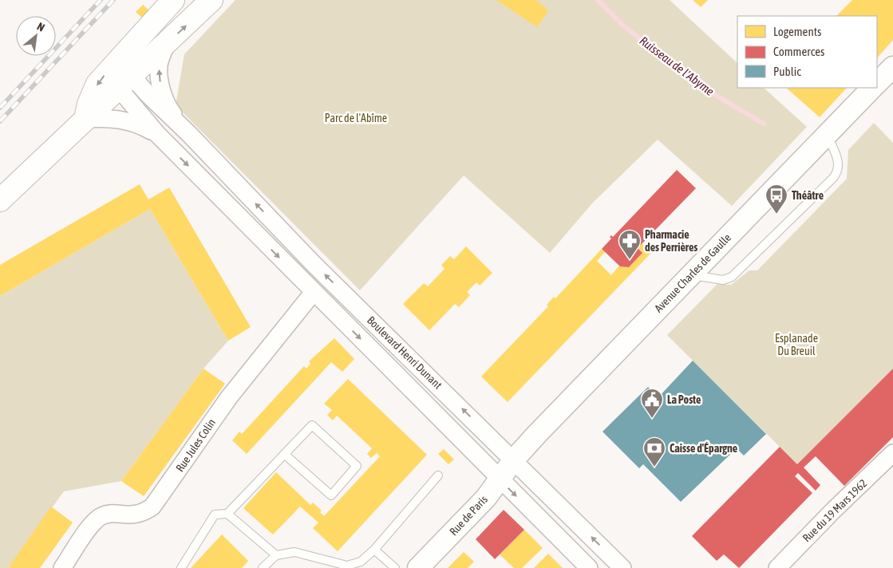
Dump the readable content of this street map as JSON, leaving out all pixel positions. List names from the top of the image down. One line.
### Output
{"streets":{"street":["Avenue Charles de Gaulle","Boulevard Henri Dunant","Rue Jules Colin","Rue du 19 Mars 1962","Rue de Paris"]},"crossings":[["Avenue Charles de Gaulle","Boulevard Henri Dunant"],["Avenue Charles de Gaulle","Rue de Paris"],["Boulevard Henri Dunant","Rue Jules Colin"],["Boulevard Henri Dunant","Rue de Paris"]],"water":["Ruisseau de l'Abyme"],"parks":["Parc de l'Abîme","Esplanade Du Breuil"],"places":{"bus stop":["Théâtre"],"pharmacy":["Pharmacie des Perrières"],"public building":["La Poste"],"bank":["Caisse d'Épargne"]},"legend":["Logements","Commerces","Public"],"north":"top right"}
